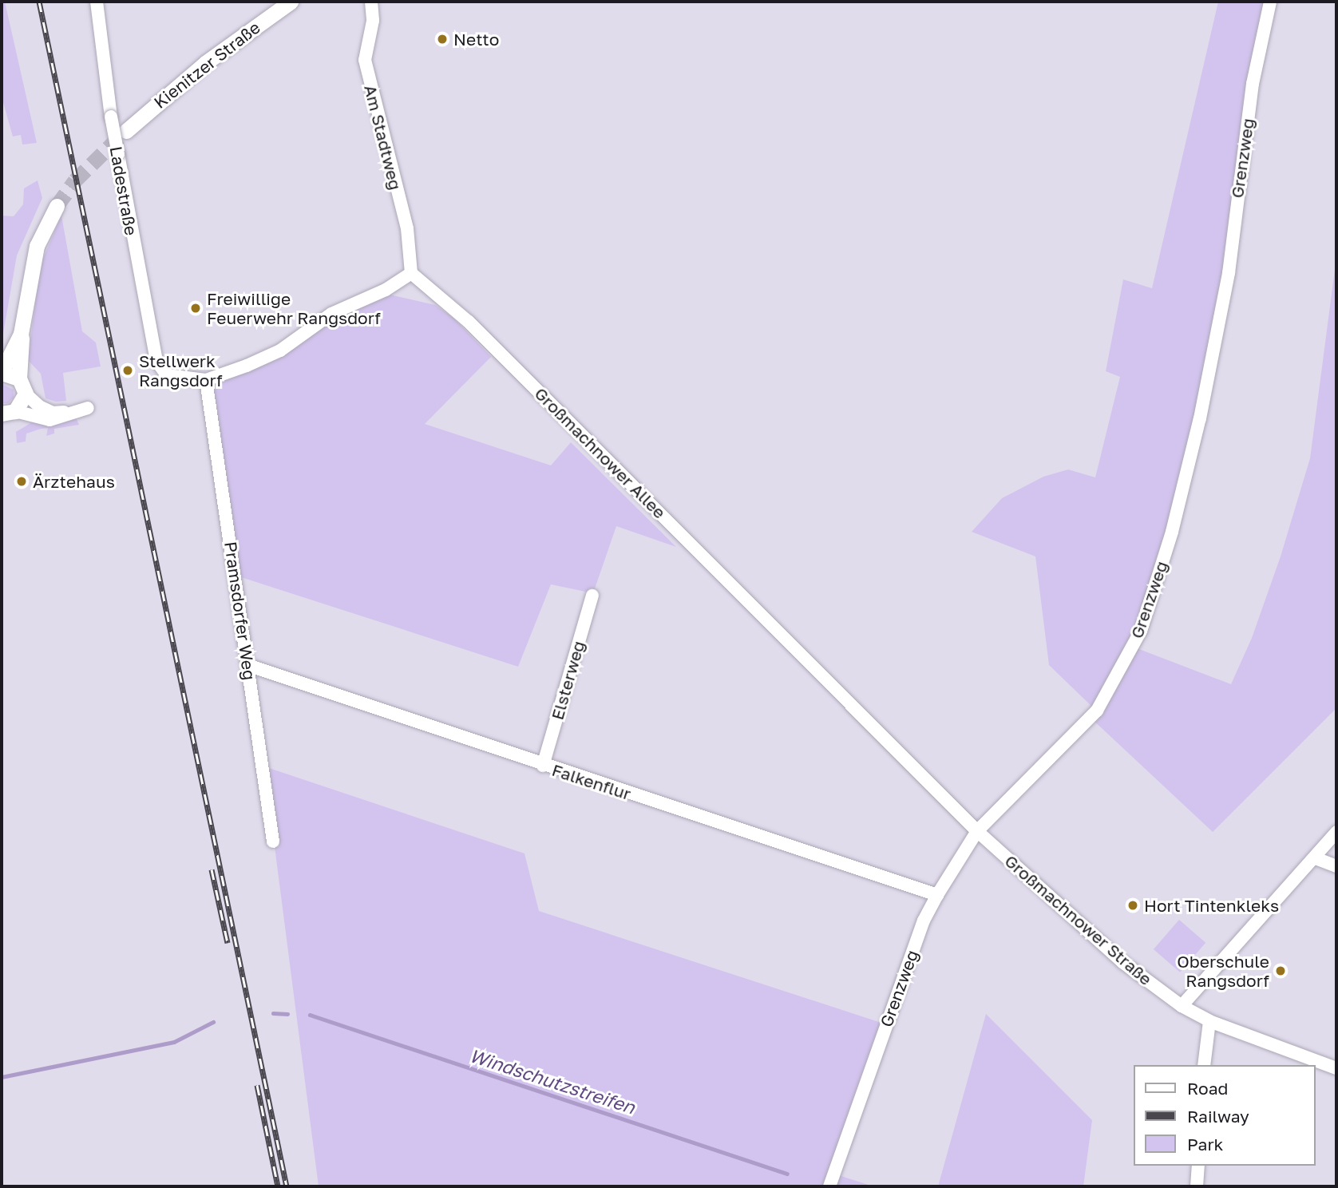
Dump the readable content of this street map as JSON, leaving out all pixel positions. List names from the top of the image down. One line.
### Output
{"streets":{"street":["Kienitzer Straße","Am Stadtweg","Grenzweg","Ladestraße","Großmachnower Allee","Pramsdorfer Weg","Elsterweg","Falkenflur","Großmachnower Straße"]},"crossings":[["Am Stadtweg","Großmachnower Allee"],["Grenzweg","Großmachnower Allee"],["Grenzweg","Falkenflur"],["Grenzweg","Großmachnower Straße"],["Ladestraße","Pramsdorfer Weg"],["Großmachnower Allee","Großmachnower Straße"],["Pramsdorfer Weg","Falkenflur"],["Elsterweg","Falkenflur"]],"water":["Windschutzstreifen"],"places":["Netto","Freiwillige Feuerwehr Rangsdorf","Stellwerk Rangsdorf","Ärztehaus","Hort Tintenkleks","Oberschule Rangsdorf"],"legend":["Road","Railway","Park"]}
